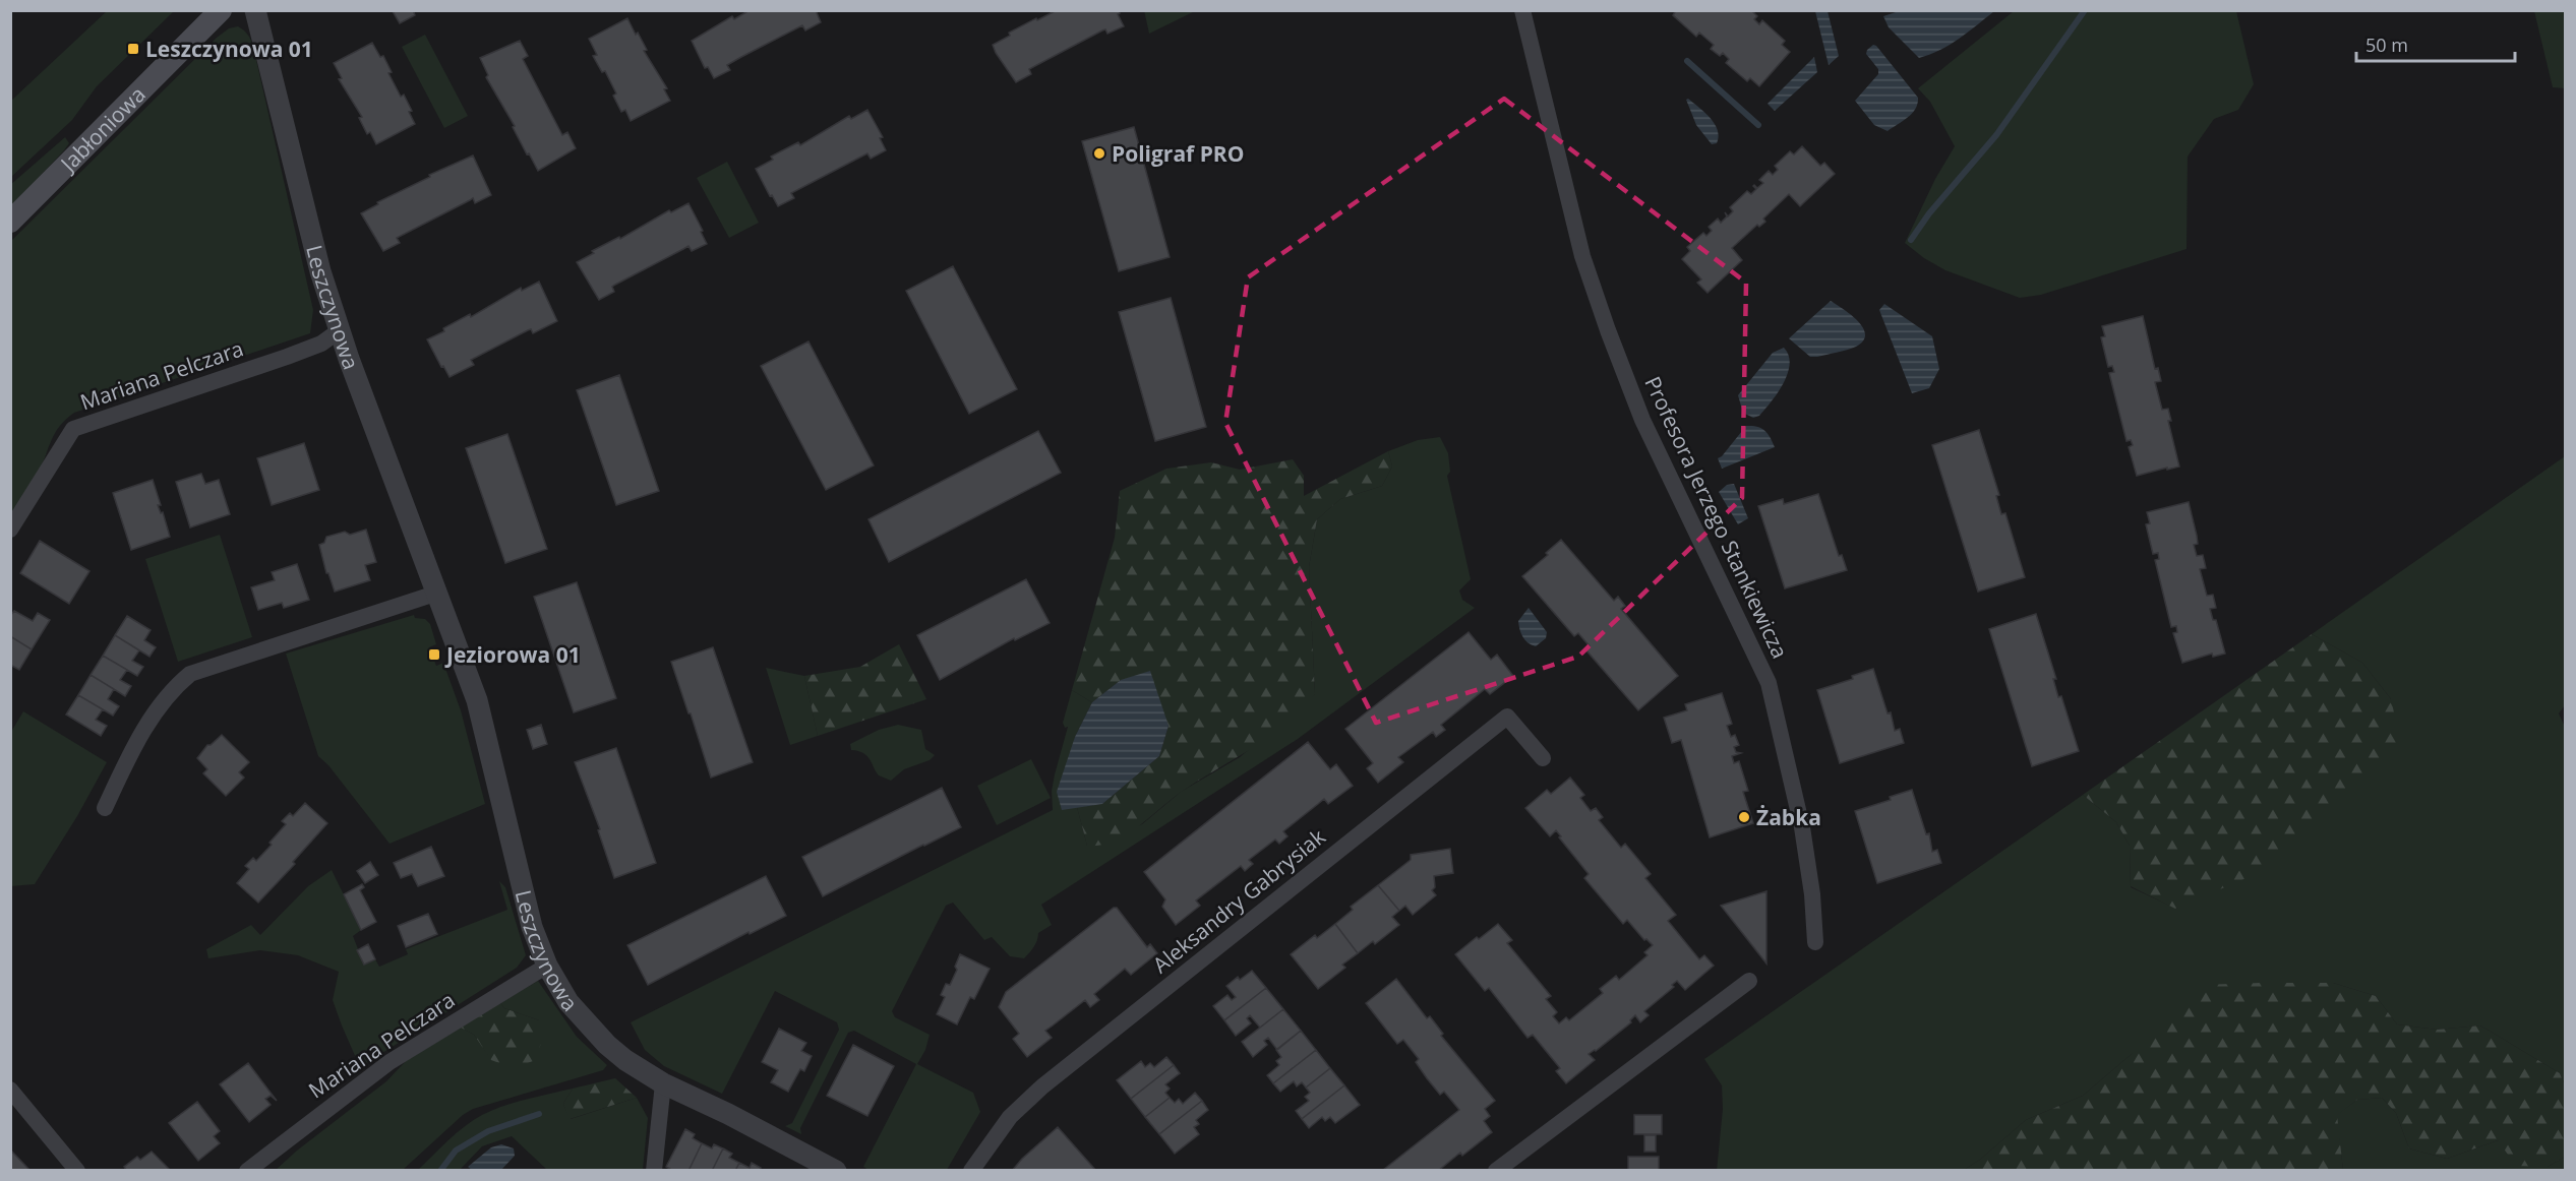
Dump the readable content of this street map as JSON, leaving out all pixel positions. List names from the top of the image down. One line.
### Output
{"streets":{"main road":["Jabłoniowa"],"street":["Leszczynowa","Mariana Pelczara","Profesora Jerzego Stankiewicza","Aleksandry Gabrysiak"]},"crossings":[["Leszczynowa","Mariana Pelczara"]],"places":{"transit":["Leszczynowa 01","Jeziorowa 01"],"other":["Poligraf PRO","Żabka"]},"scale_bar":"50 m"}
